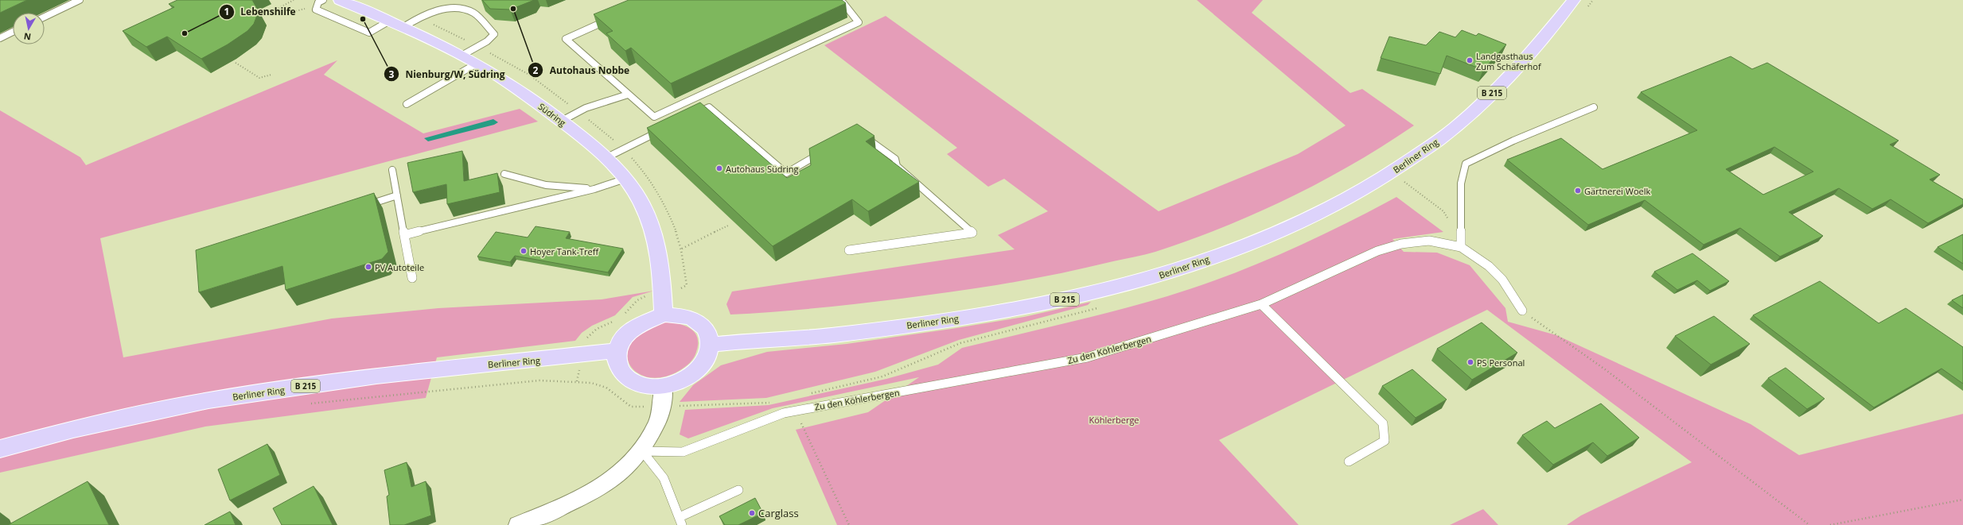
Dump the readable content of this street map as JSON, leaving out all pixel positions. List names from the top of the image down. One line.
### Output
{"streets":{"main road":["B 215","Südring","Berliner Ring"],"lane":["Zu den Köhlerbergen"]},"crossings":[["Südring","Berliner Ring"]],"parks":["Köhlerberge"],"places":["Autohaus Nobbe","Nienburg/W, Südring","Lebenshilfe","Landgasthaus Zum Schäferhof","Autohaus Südring","Gärtnerei Woelk","Hoyer Tank-Treff","PV Autoteile","PS Personal","Carglass"],"north":"bottom"}
